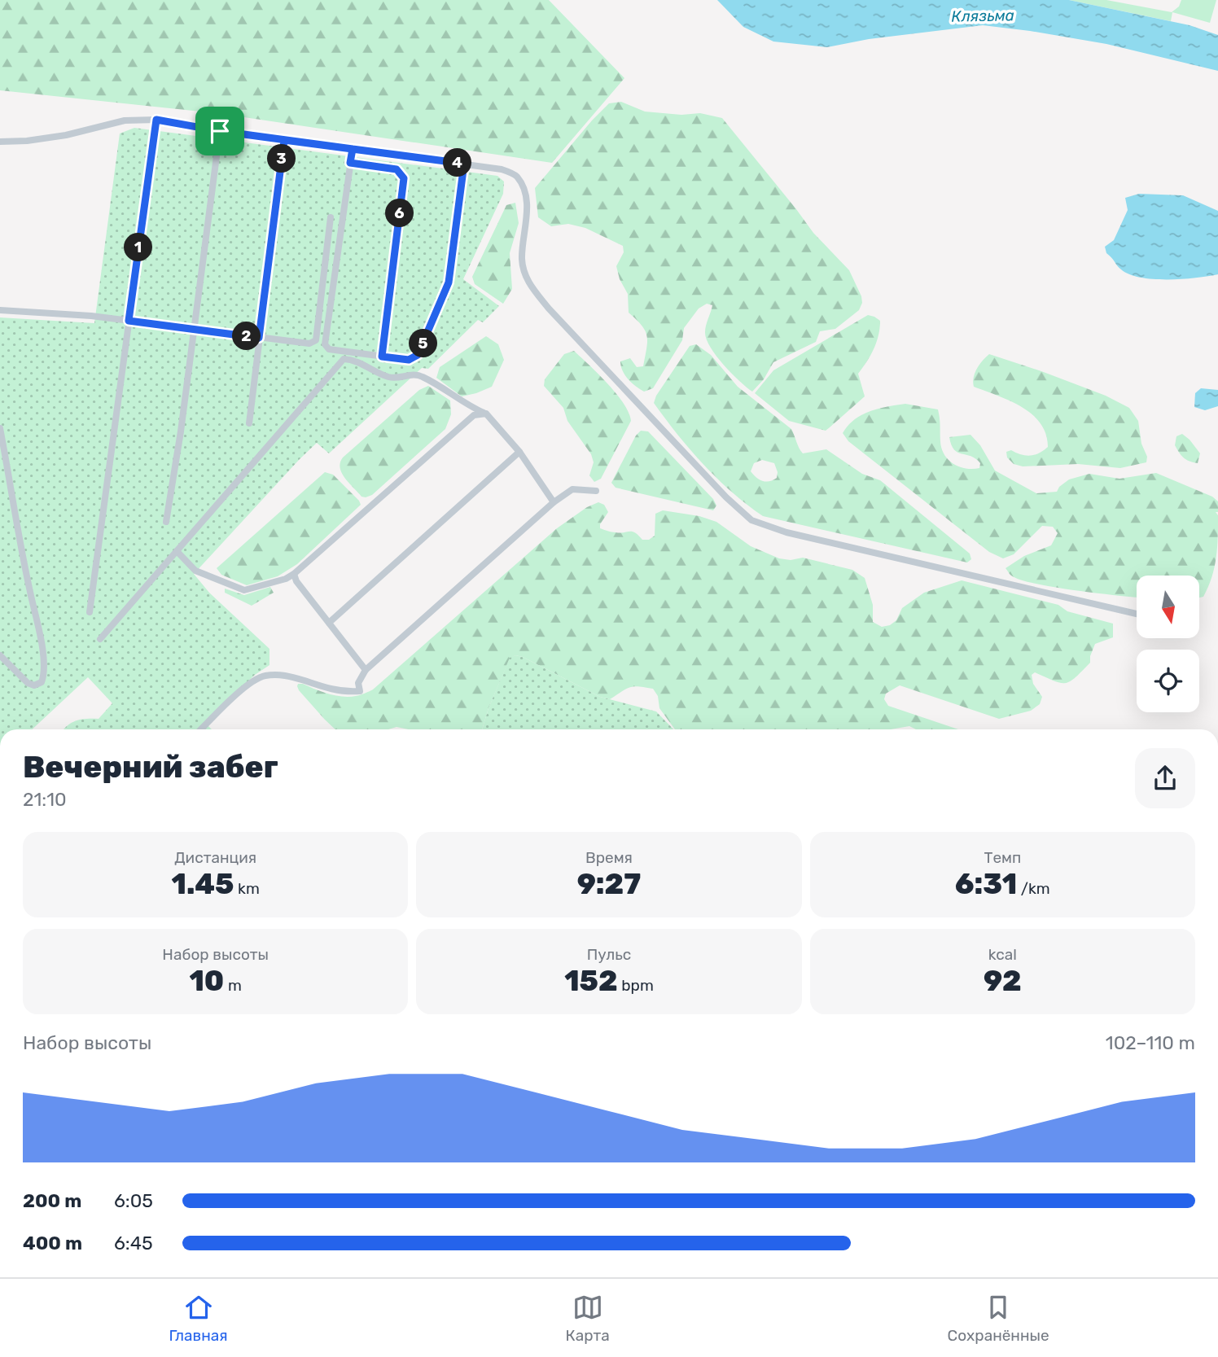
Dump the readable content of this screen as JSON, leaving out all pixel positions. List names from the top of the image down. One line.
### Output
{"water":["Клязьма"],"north":"bottom","page":{"pins":["3","4","6","1","2","5"],"heading":["Вечерний забег","21:10"],"stats":[["Дистанция","1.45 km"],["Время","9:27"],["Темп","6:31 /km"],["Набор высоты","10 m"],["Пульс","152 bpm"],["kcal","92"]],"chart":["Набор высоты","102–110 m"],"list":[{"name":"200 m","note":"6:05"},{"name":"400 m","note":"6:45"}],"tabs":["Главная","Карта","Сохранённые"]}}
